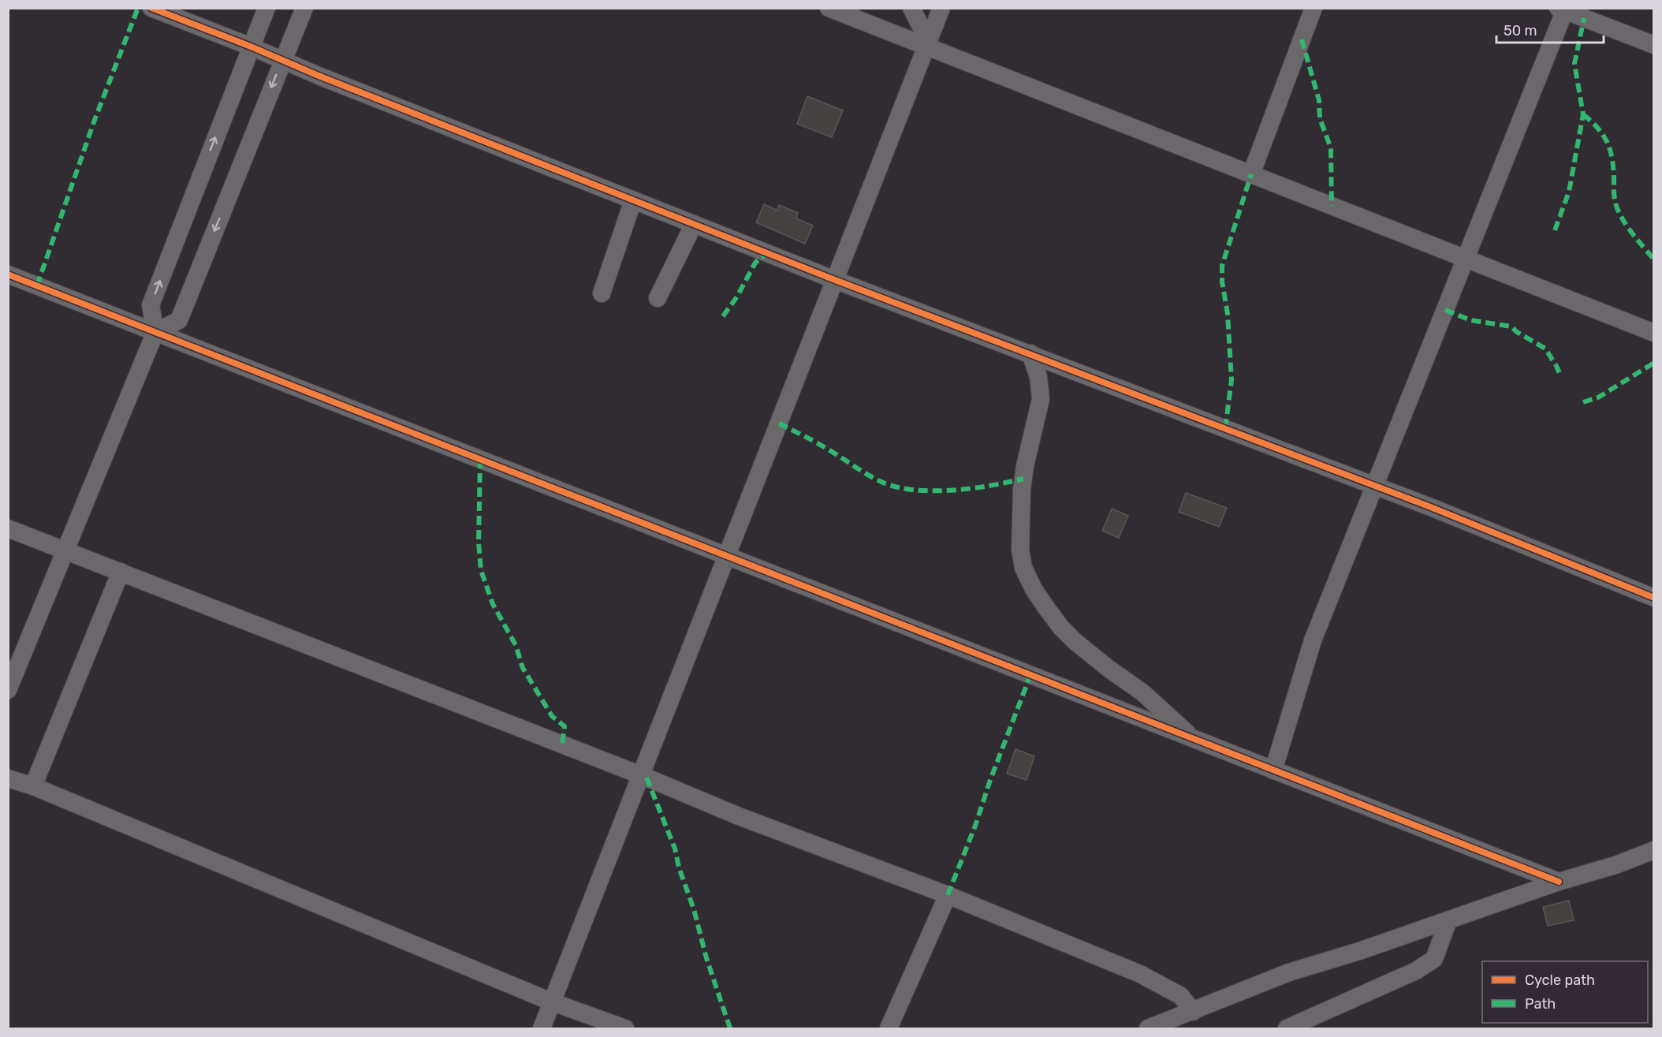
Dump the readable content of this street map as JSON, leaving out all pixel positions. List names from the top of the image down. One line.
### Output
{"legend":["Cycle path","Path"],"scale_bar":"50 m"}
